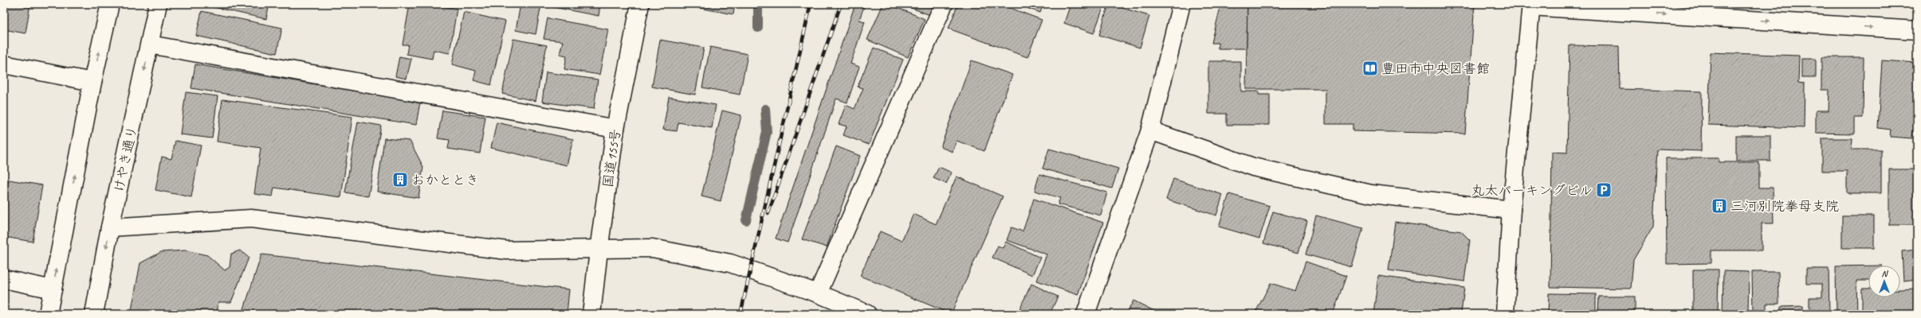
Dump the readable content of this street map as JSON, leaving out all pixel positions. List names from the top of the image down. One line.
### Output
{"streets":{"main road":["国道155号","けやき通り"]},"places":{"library":["豊田市中央図書館"],"building":["おかととき","三河別院拳母支院"],"parking":["丸太パーキングビル"]},"north":"top"}
